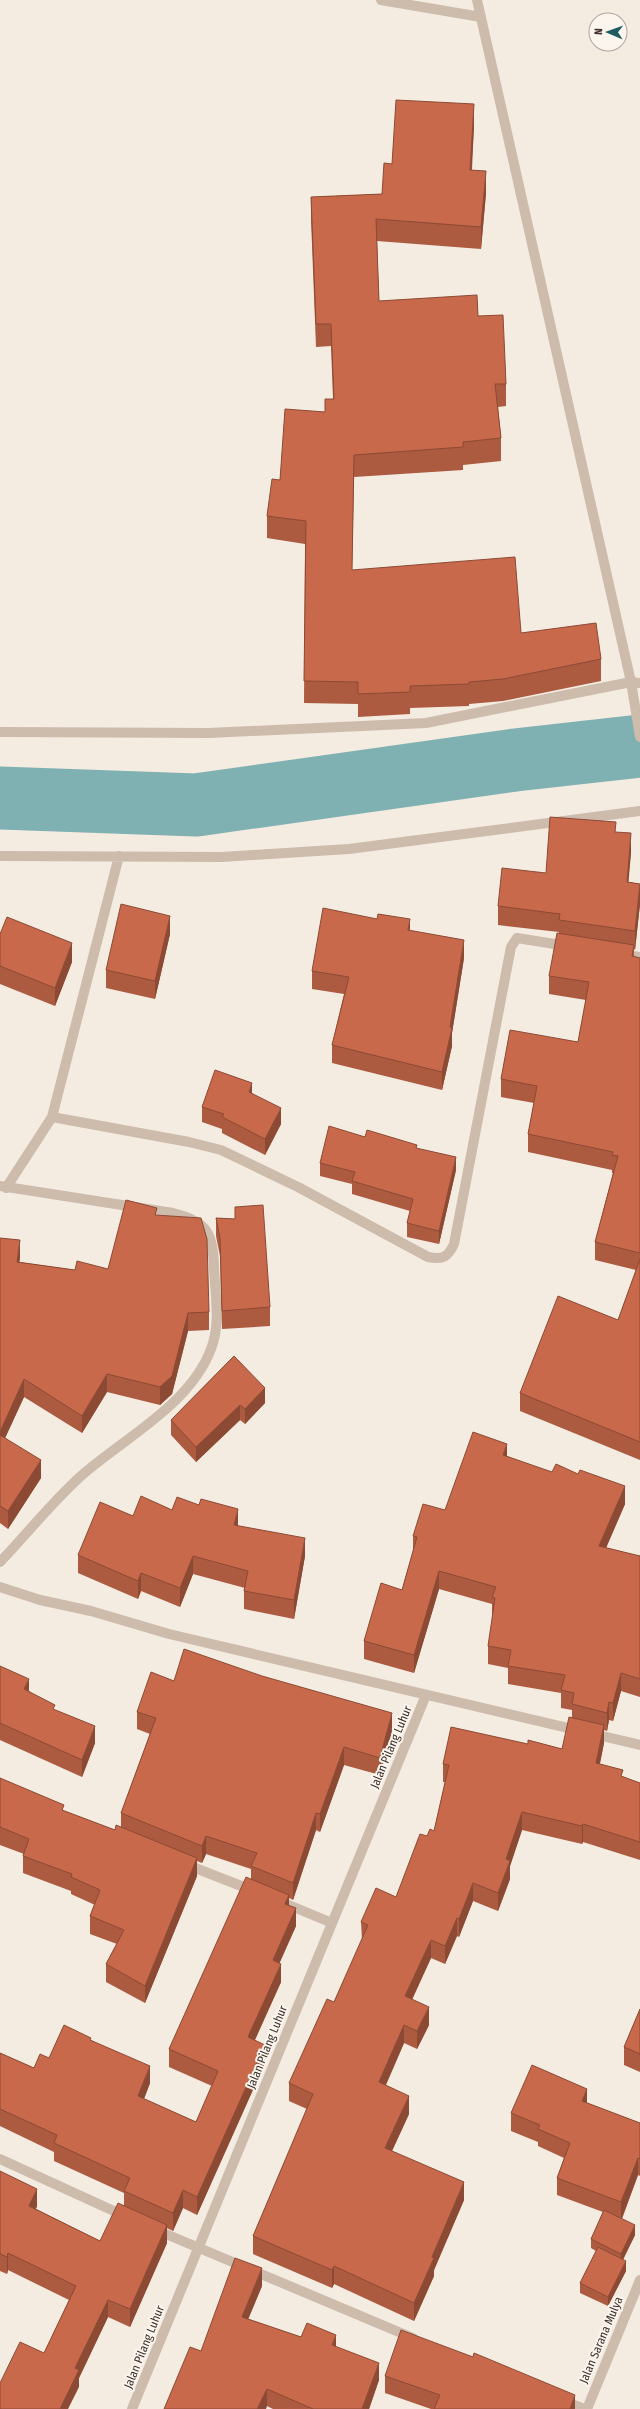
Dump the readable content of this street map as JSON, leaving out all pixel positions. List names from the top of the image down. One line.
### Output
{"streets":{"street":["Jalan Pilang Luhur","Jalan Sarana Mulya"]},"north":"left"}
